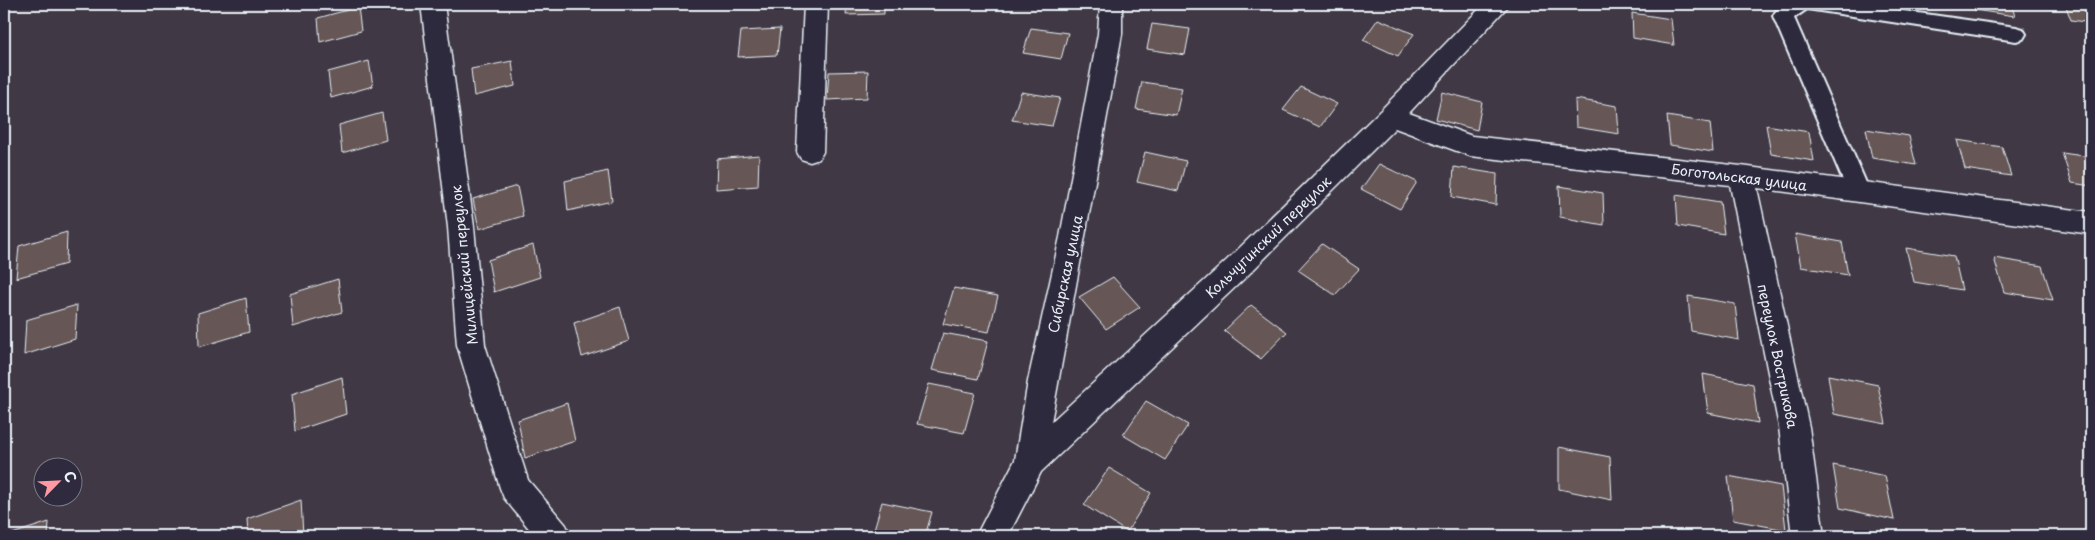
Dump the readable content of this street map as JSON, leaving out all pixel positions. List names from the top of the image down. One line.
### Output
{"streets":{"street":["Боготольская улица","Кольчугинский переулок","Милицейский переулок","Сибирская улица","переулок Вострикова"]},"crossings":[["Боготольская улица","Кольчугинский переулок"],["Боготольская улица","переулок Вострикова"],["Кольчугинский переулок","Сибирская улица"]],"north":"top right"}
